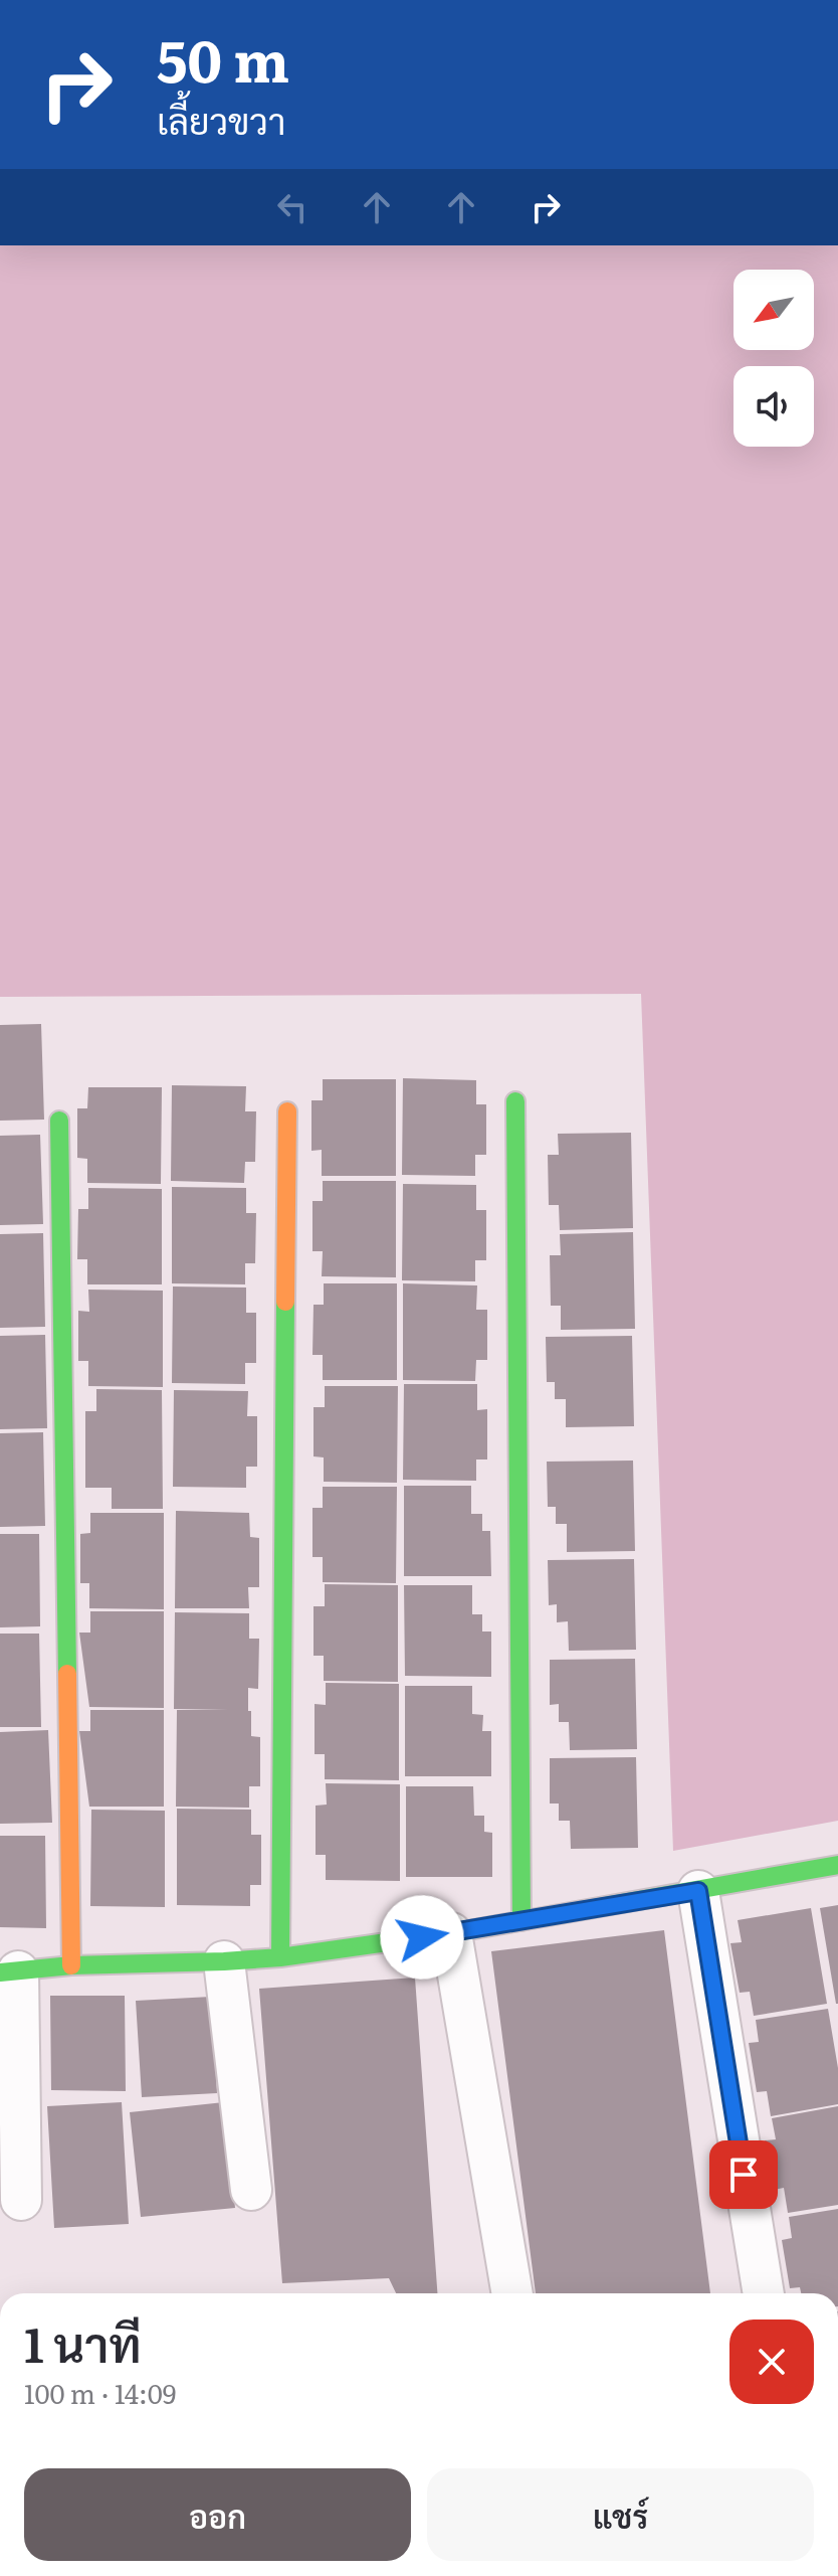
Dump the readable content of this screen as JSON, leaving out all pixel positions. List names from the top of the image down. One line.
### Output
{"north":"bottom left","page":{"turn":["50 m","เลี้ยวขวา"],"heading":["1 นาที","100 m · 14:09"],"buttons":["ออก","แชร์"]}}
